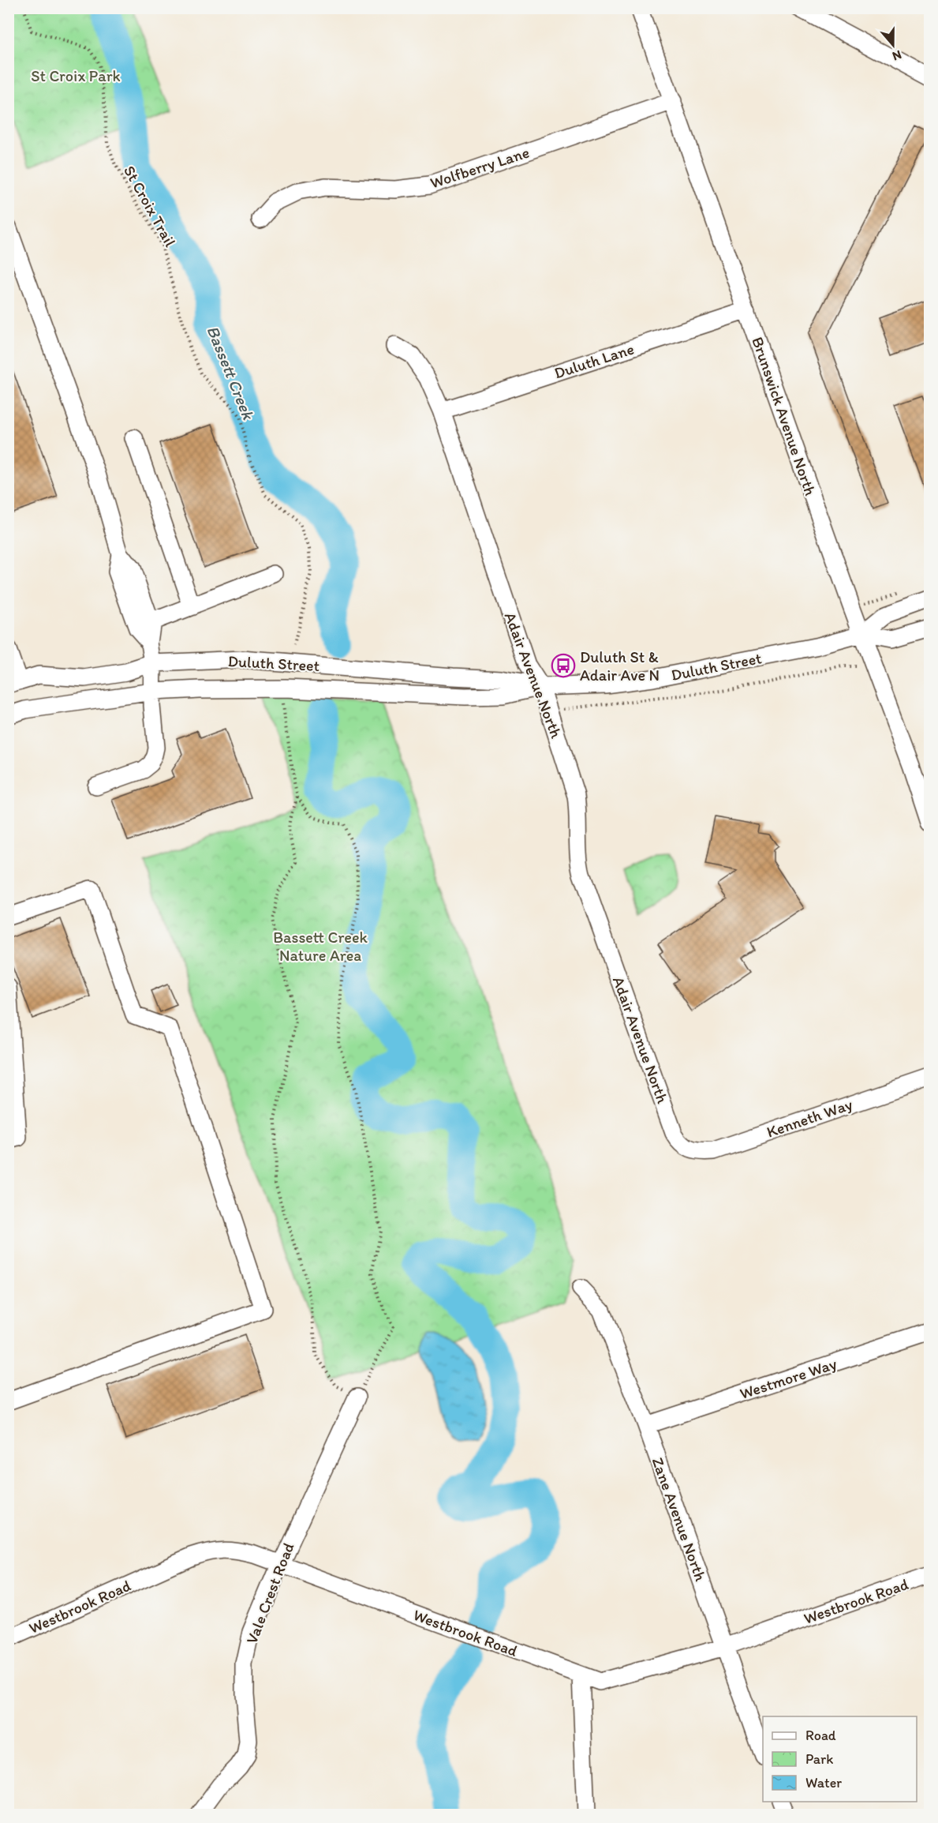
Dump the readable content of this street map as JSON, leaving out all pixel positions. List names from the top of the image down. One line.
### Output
{"streets":{"street":["Wolfberry Lane","Duluth Lane","Brunswick Avenue North","Duluth Street","Adair Avenue North","Kenneth Way","Westmore Way","Zane Avenue North","Vale Crest Road","Westbrook Road"],"path":["St Croix Trail"]},"crossings":[["Wolfberry Lane","Brunswick Avenue North"],["Duluth Lane","Brunswick Avenue North"],["Duluth Lane","Adair Avenue North"],["Brunswick Avenue North","Duluth Street"],["Duluth Street","Adair Avenue North"],["Adair Avenue North","Kenneth Way"],["Westmore Way","Zane Avenue North"],["Zane Avenue North","Westbrook Road"],["Vale Crest Road","Westbrook Road"]],"water":["Bassett Creek"],"parks":["St Croix Park","Bassett Creek Nature Area"],"places":{"bus stop":["Duluth St & Adair Ave N"]},"legend":["Road","Park","Water"],"north":"bottom"}
